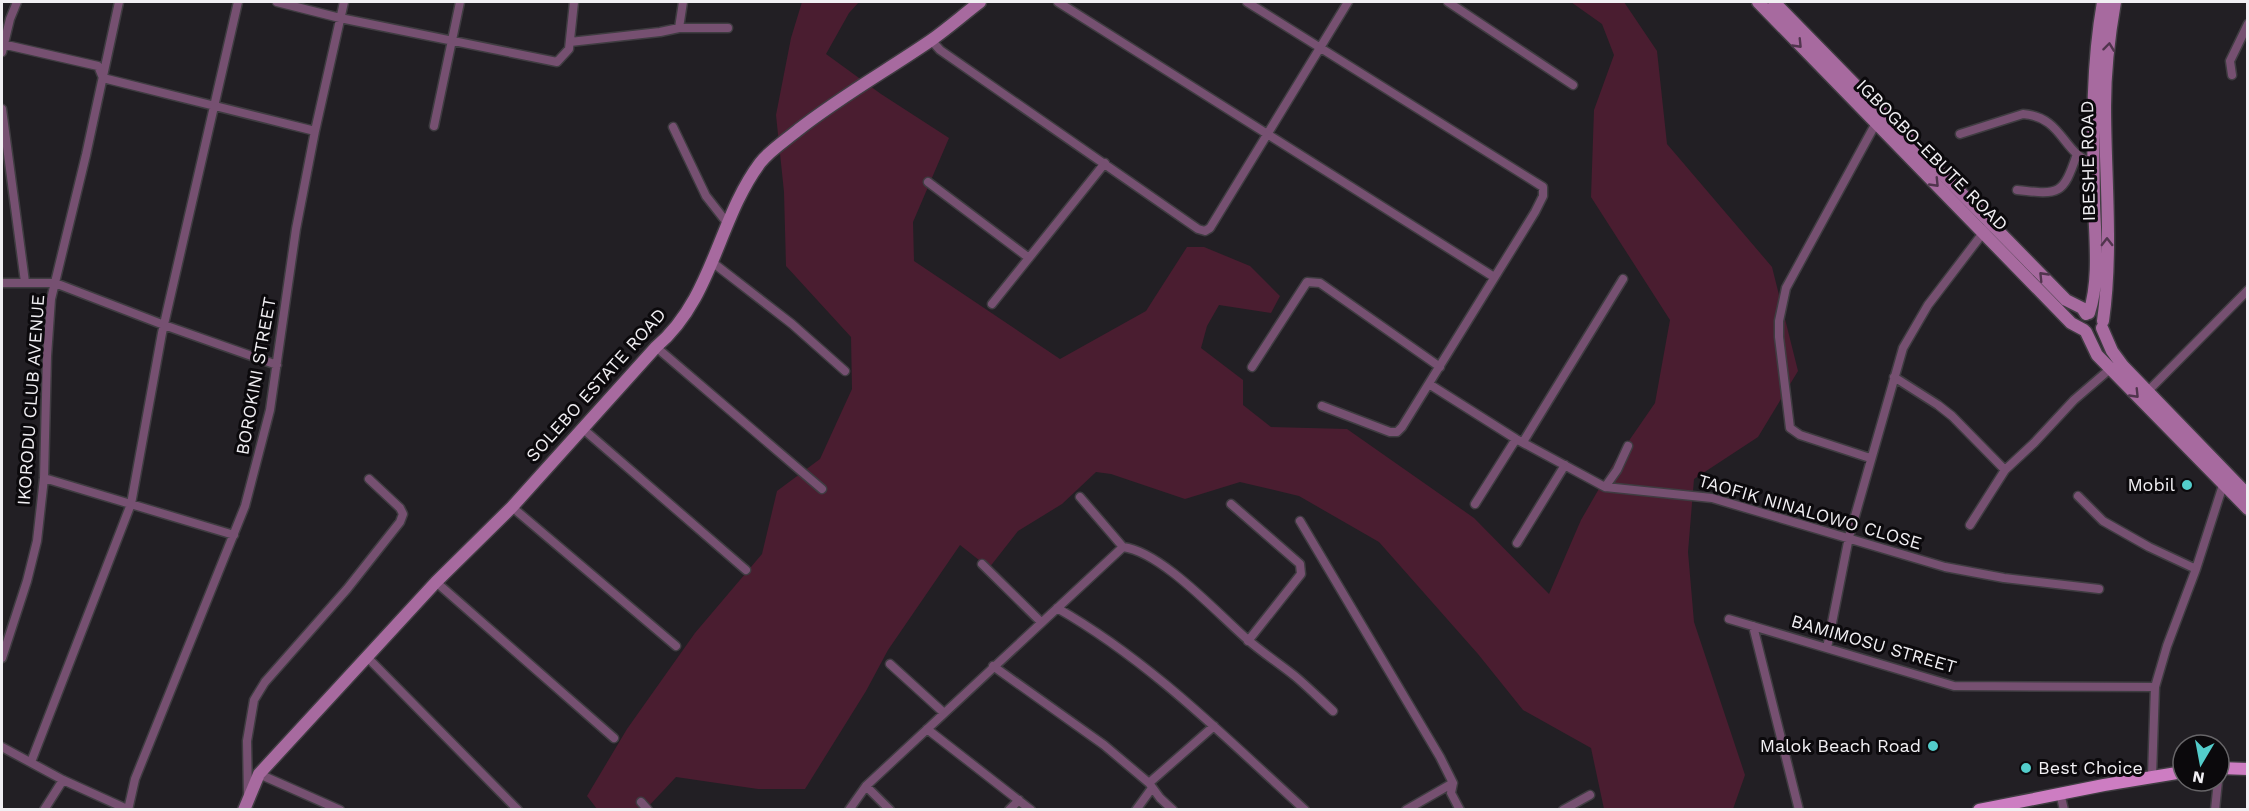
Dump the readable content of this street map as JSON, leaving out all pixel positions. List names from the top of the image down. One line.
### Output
{"streets":{"main road":["IGBOGBO-EBUTE ROAD","IBESHE ROAD","SOLEBO ESTATE ROAD"],"street":["BOROKINI STREET","IKORODU CLUB AVENUE","TAOFIK NINALOWO CLOSE","BAMIMOSU STREET"]},"crossings":[["IGBOGBO-EBUTE ROAD","IBESHE ROAD"]],"places":["Mobil","Malok Beach Road","Best Choice"],"north":"bottom"}
